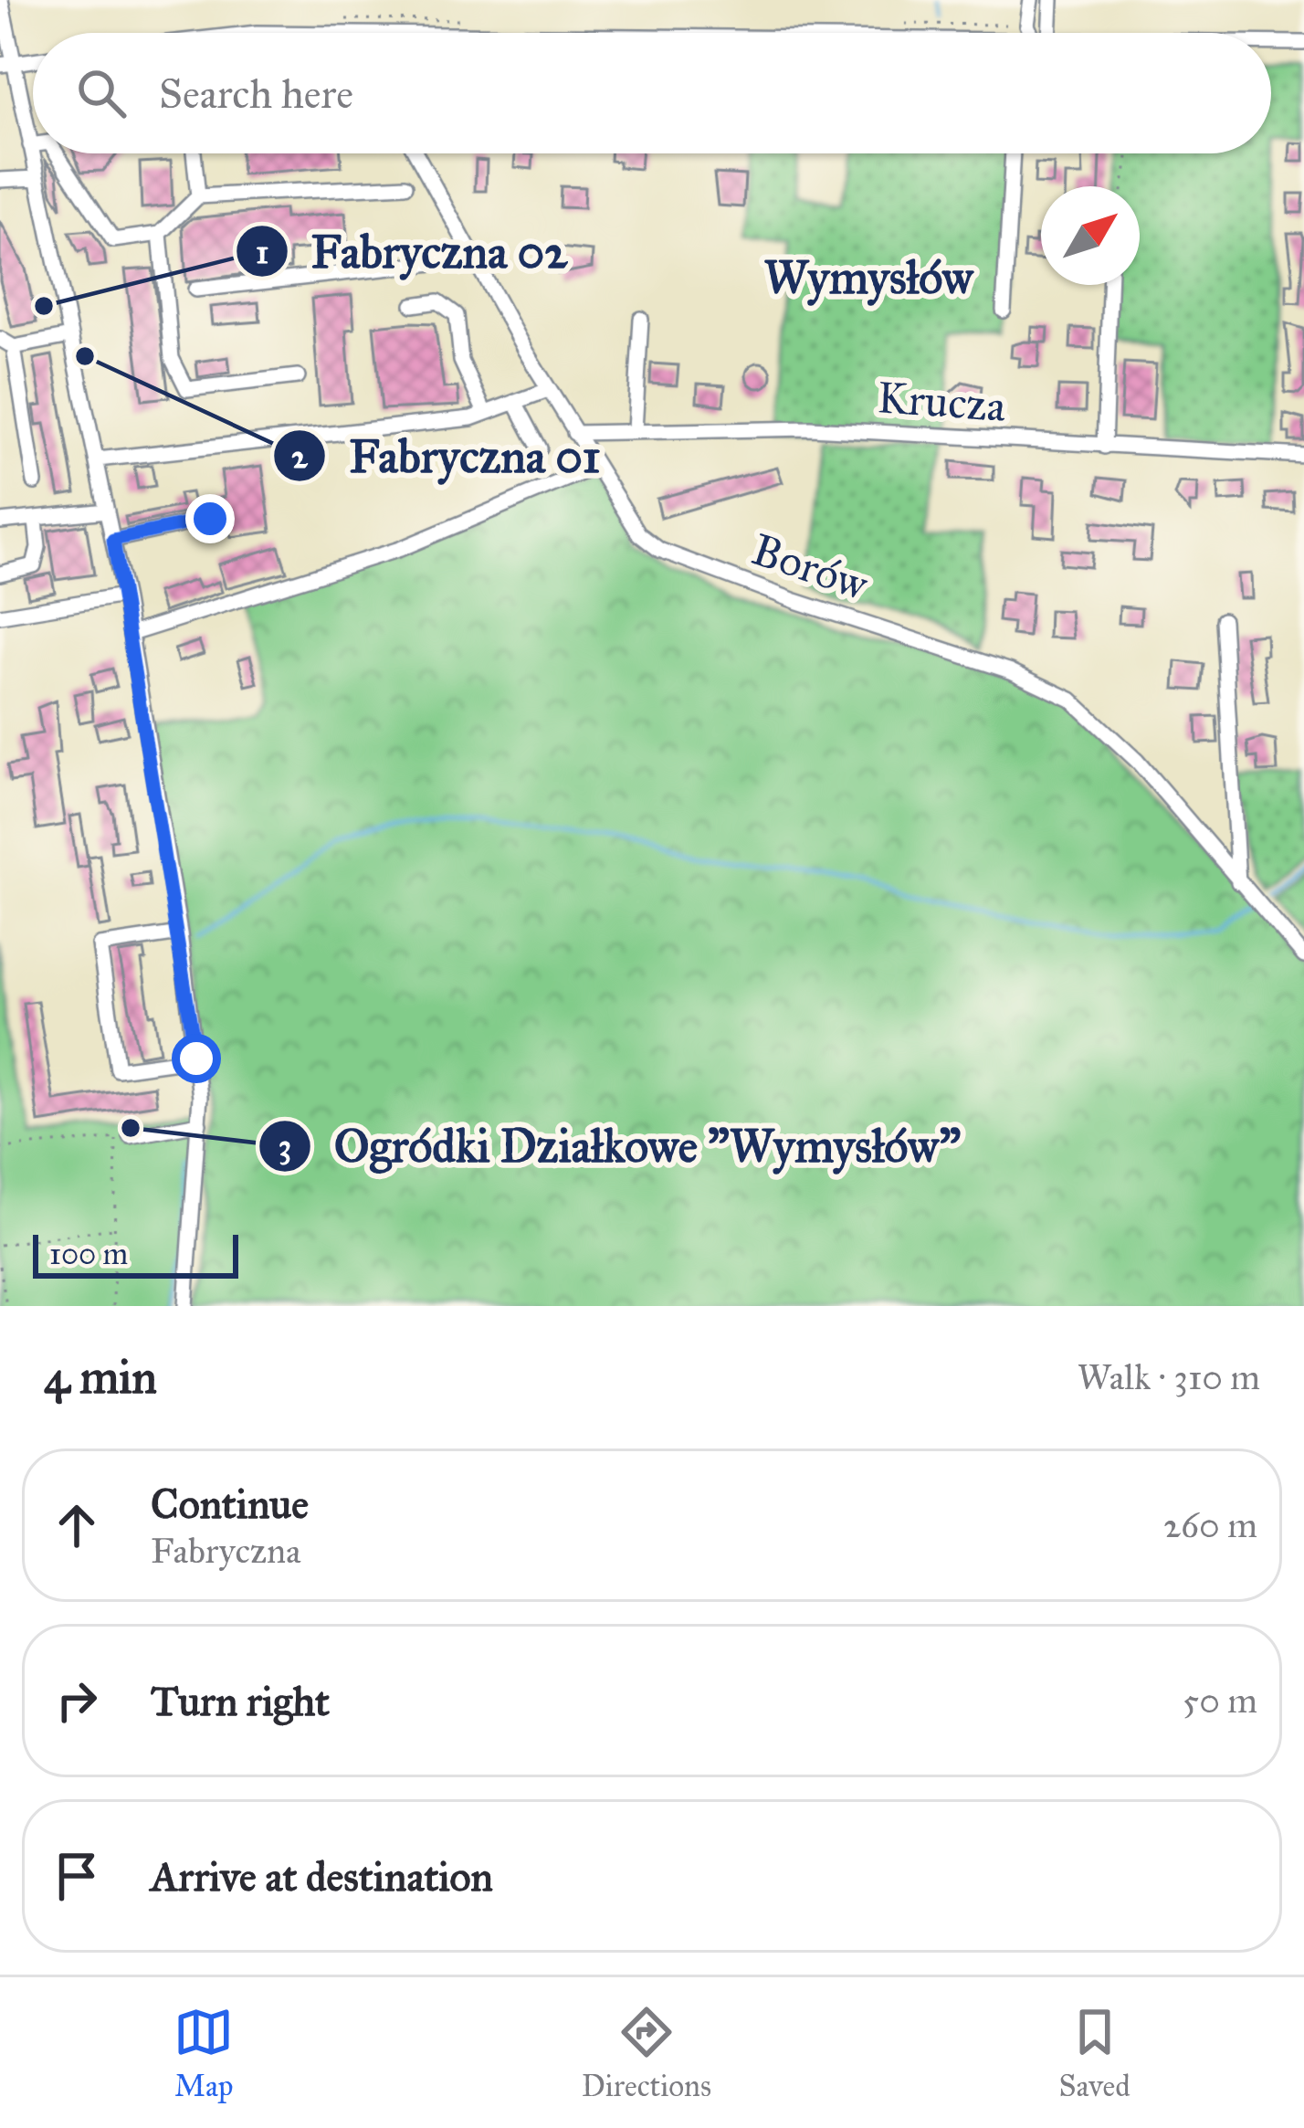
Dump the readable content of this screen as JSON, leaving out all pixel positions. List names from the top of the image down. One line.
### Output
{"streets":{"street":["Krucza","Borów"]},"crossings":[["Krucza","Borów"]],"districts":["Wymysłów"],"places":["Fabryczna 02","Fabryczna 01","Ogródki Działkowe \"Wymysłów\""],"scale_bar":"100 m","north":"top right","page":{"search":"Search here","scale":"100 m","heading":["4 min","Walk · 310 m"],"list":[["Continue","Fabryczna","260 m"],["Turn right","50 m"],"Arrive at destination"],"nav":["Map","Directions","Saved"]}}
